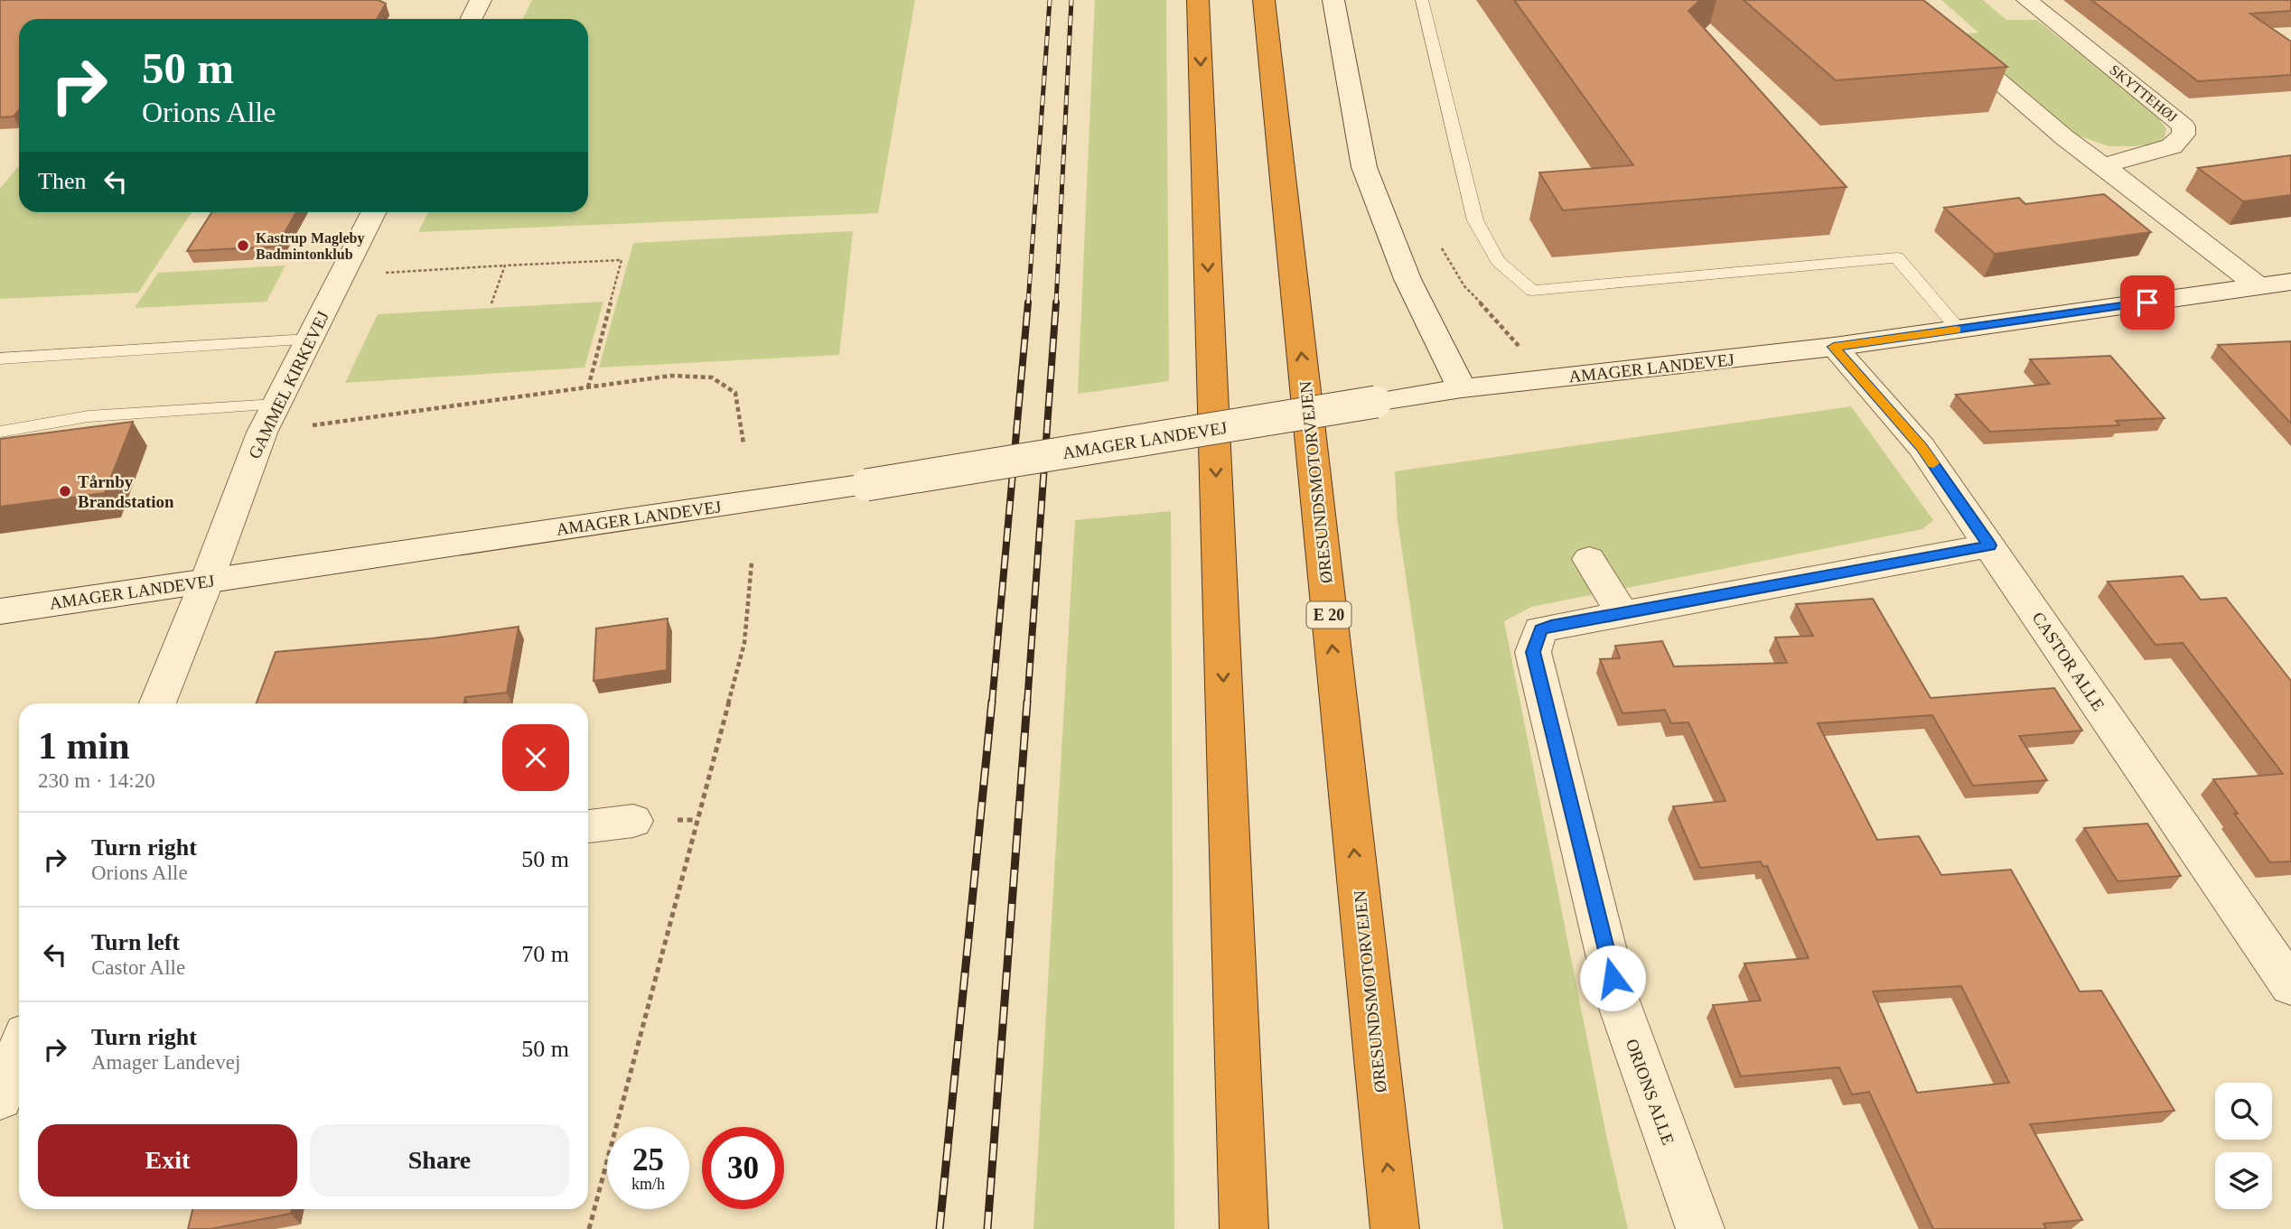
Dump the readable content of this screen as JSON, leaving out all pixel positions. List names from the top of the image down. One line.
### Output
{"streets":{"highway":["ØRESUNDSMOTORVEJEN","E 20"],"street":["SKYTTEHØJ","AMAGER LANDEVEJ","GAMMEL KIRKEVEJ","CASTOR ALLE","ORIONS ALLE"]},"crossings":[["AMAGER LANDEVEJ","GAMMEL KIRKEVEJ"],["AMAGER LANDEVEJ","CASTOR ALLE"],["CASTOR ALLE","ORIONS ALLE"]],"places":["Kastrup Magleby Badmintonklub","Tårnby Brandstation"],"page":{"turn":["50 m","Orions Alle"],"then":"Then","heading":["1 min","230 m · 14:20"],"list":[{"name":"Turn right","note":"Orions Alle","value":"50 m"},{"name":"Turn left","note":"Castor Alle","value":"70 m"},{"name":"Turn right","note":"Amager Landevej","value":"50 m"}],"buttons":["Exit","Share"],"speed":"25 km/h","limit":"30"}}
